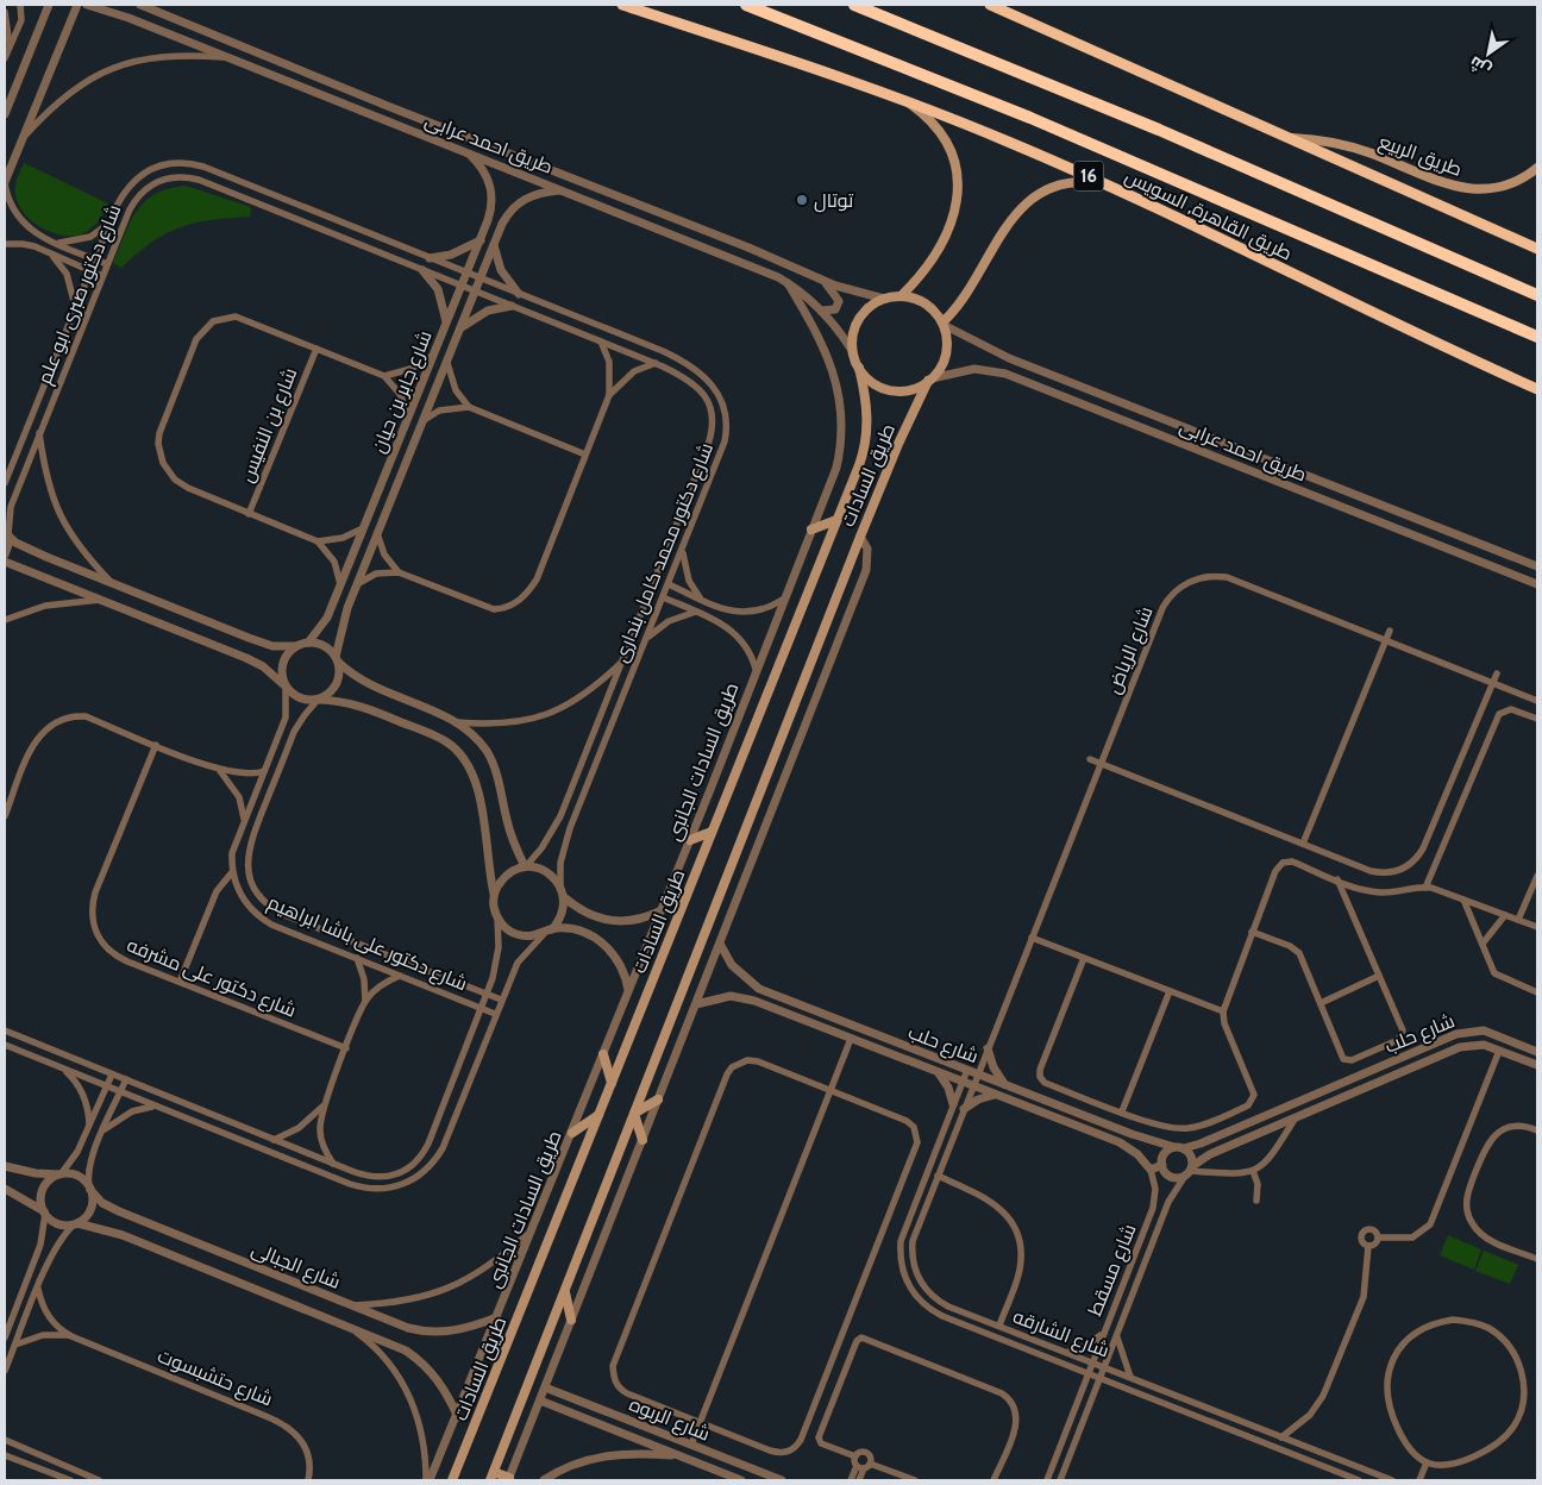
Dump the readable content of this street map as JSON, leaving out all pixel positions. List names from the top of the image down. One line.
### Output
{"streets":{"highway":["16","طريق القاهرة, السويس"],"main road":["طريق الربيع","طريق السادات"],"street":["طريق احمد عرابى","شارع دكتور صبرى ابو علم","شارع جابر بن حيان","شارع بن النفيس","شارع دكتور محمد كامل بندارى","شارع الرياض","طريق السادات الجانبى","شارع دكتور على باشا ابراهيم","شارع دكتور على مشرفه","شارع حلب","شارع الجبالى","شارع مسقط","شارع الشارقه","شارع حتشبسوت","شارع الربوه"]},"crossings":[["طريق احمد عرابى","شارع جابر بن حيان"],["طريق احمد عرابى","طريق السادات"],["طريق احمد عرابى","طريق السادات الجانبى"],["شارع دكتور صبرى ابو علم","شارع جابر بن حيان"],["شارع دكتور صبرى ابو علم","شارع دكتور محمد كامل بندارى"],["شارع جابر بن حيان","شارع دكتور محمد كامل بندارى"],["شارع جابر بن حيان","شارع دكتور على باشا ابراهيم"],["شارع الرياض","شارع حلب"],["شارع الرياض","شارع الشارقه"],["طريق السادات الجانبى","شارع الجبالى"],["شارع حلب","شارع مسقط"],["شارع حلب","شارع الشارقه"],["شارع مسقط","شارع الشارقه"]],"places":["توتال"],"north":"bottom left"}
